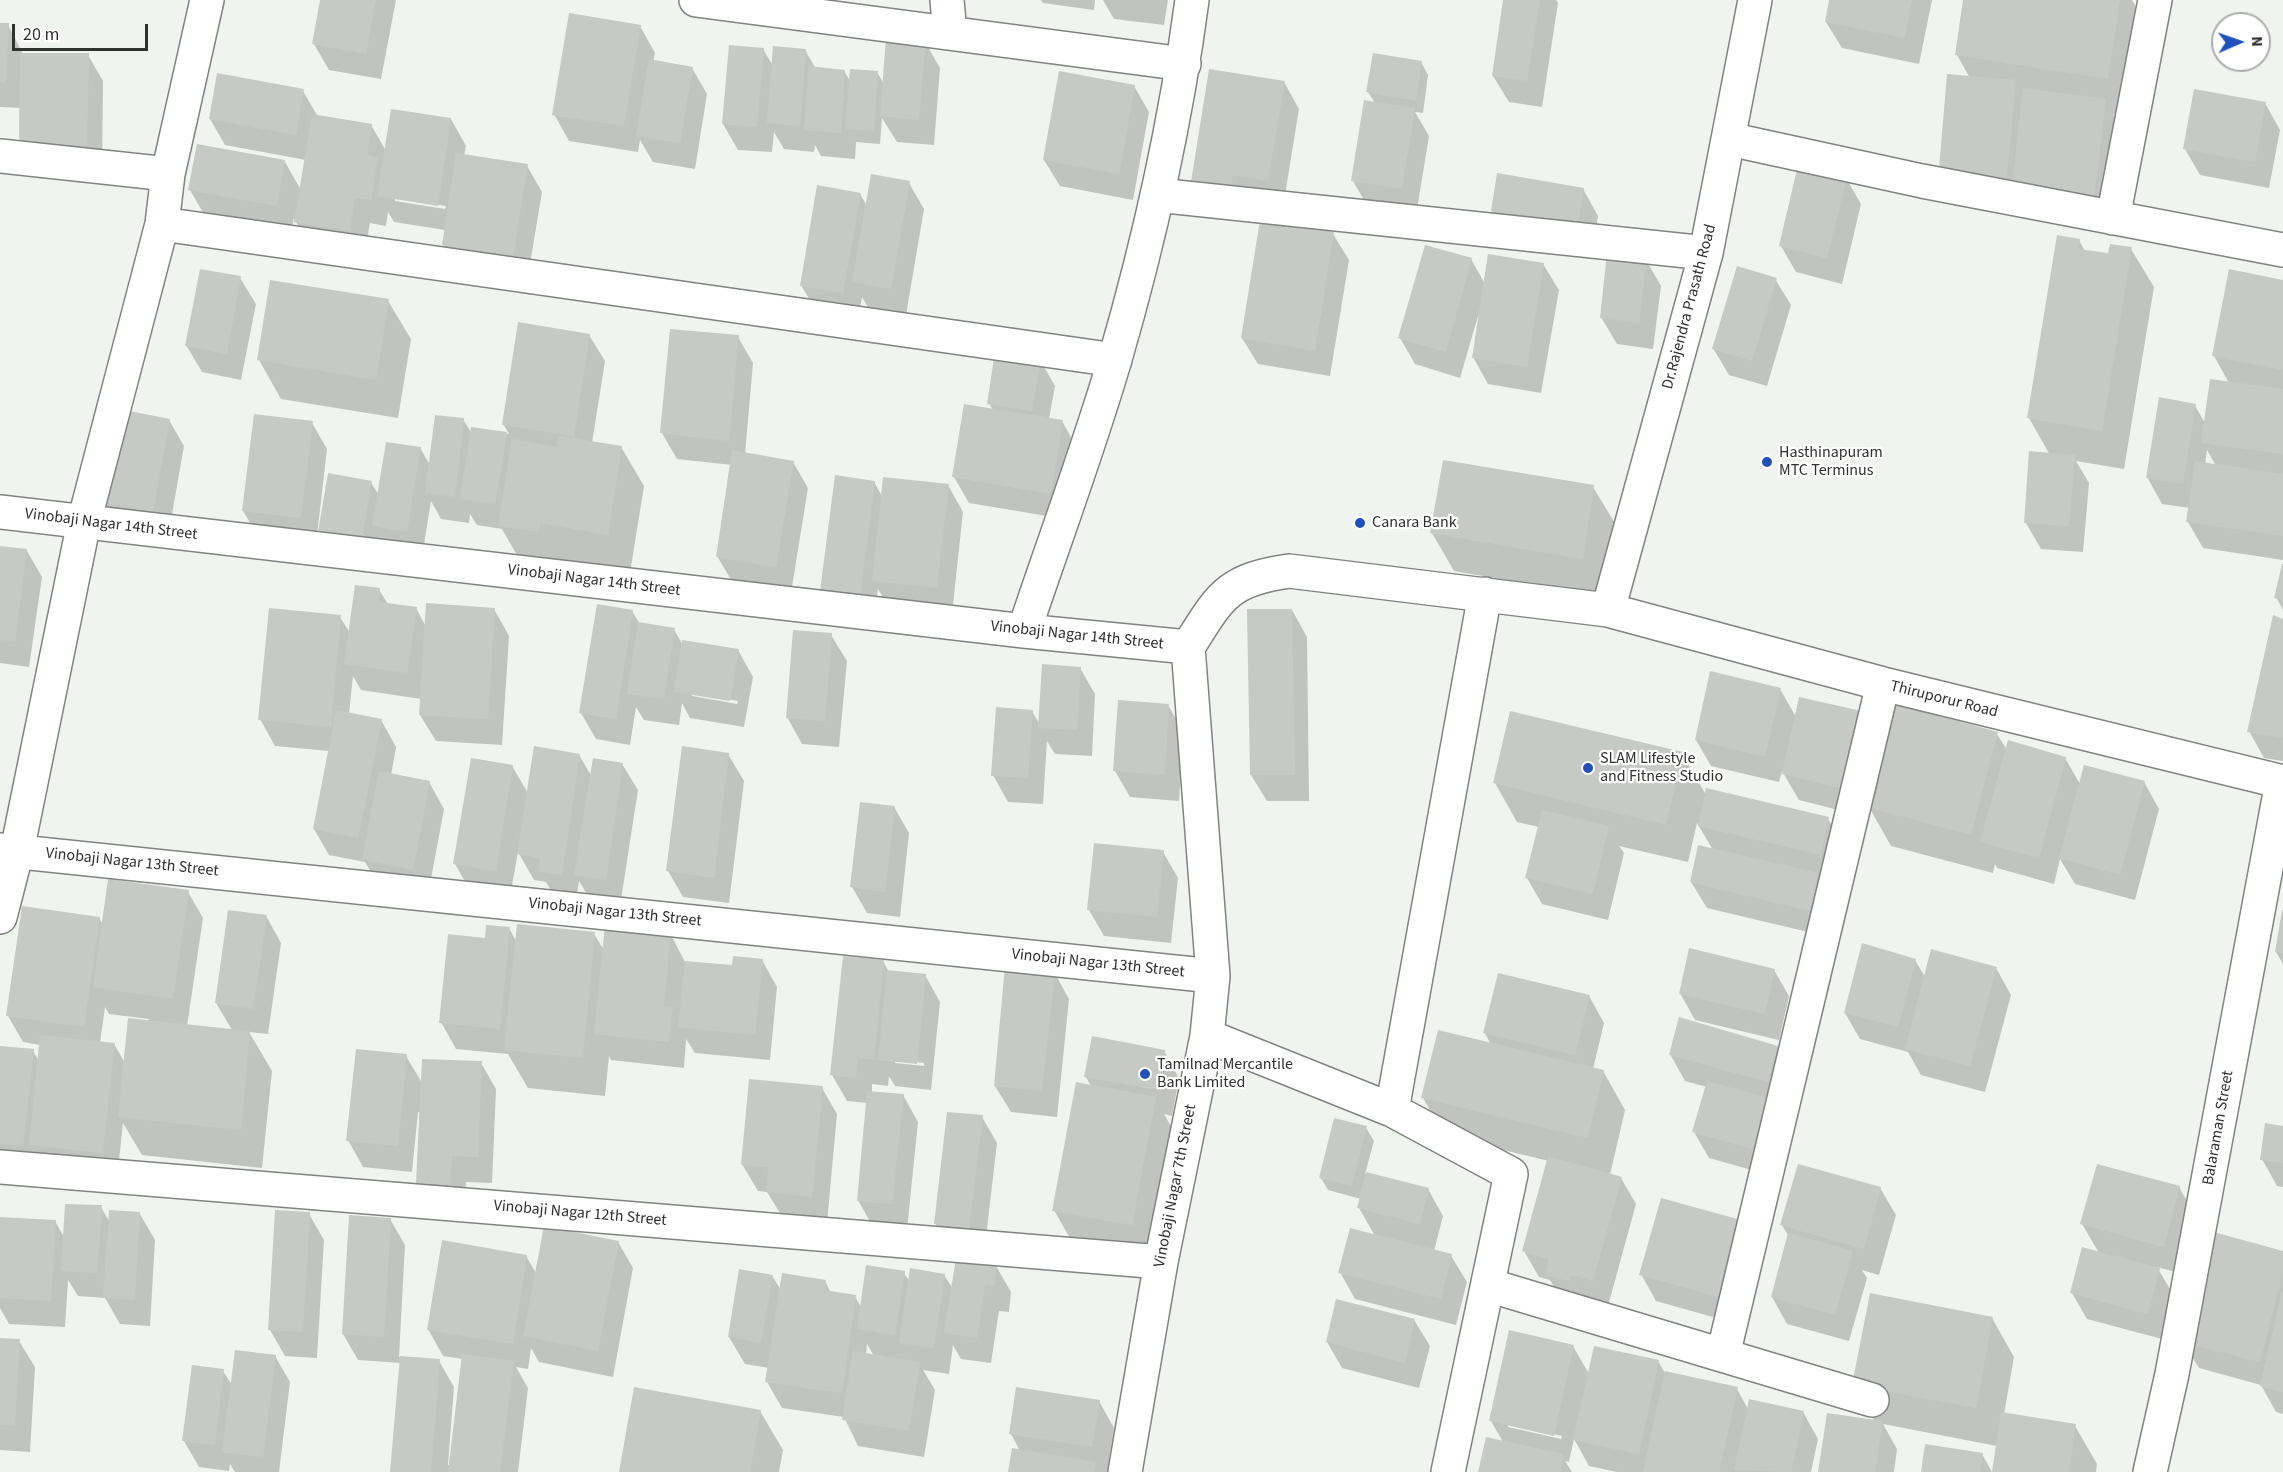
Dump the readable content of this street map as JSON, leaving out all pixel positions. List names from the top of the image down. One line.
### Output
{"streets":{"street":["Dr.Rajendra Prasath Road","Vinobaji Nagar 14th Street","Thiruporur Road","Vinobaji Nagar 13th Street","Balaraman Street","Vinobaji Nagar 7th Street","Vinobaji Nagar 12th Street"]},"crossings":[["Dr.Rajendra Prasath Road","Thiruporur Road"],["Vinobaji Nagar 14th Street","Thiruporur Road"],["Vinobaji Nagar 14th Street","Vinobaji Nagar 7th Street"],["Thiruporur Road","Balaraman Street"],["Thiruporur Road","Vinobaji Nagar 7th Street"],["Vinobaji Nagar 13th Street","Vinobaji Nagar 7th Street"],["Vinobaji Nagar 7th Street","Vinobaji Nagar 12th Street"]],"places":["Hasthinapuram MTC Terminus","Canara Bank","SLAM Lifestyle and Fitness Studio","Tamilnad Mercantile Bank Limited"],"scale_bar":"20 m","north":"right"}
